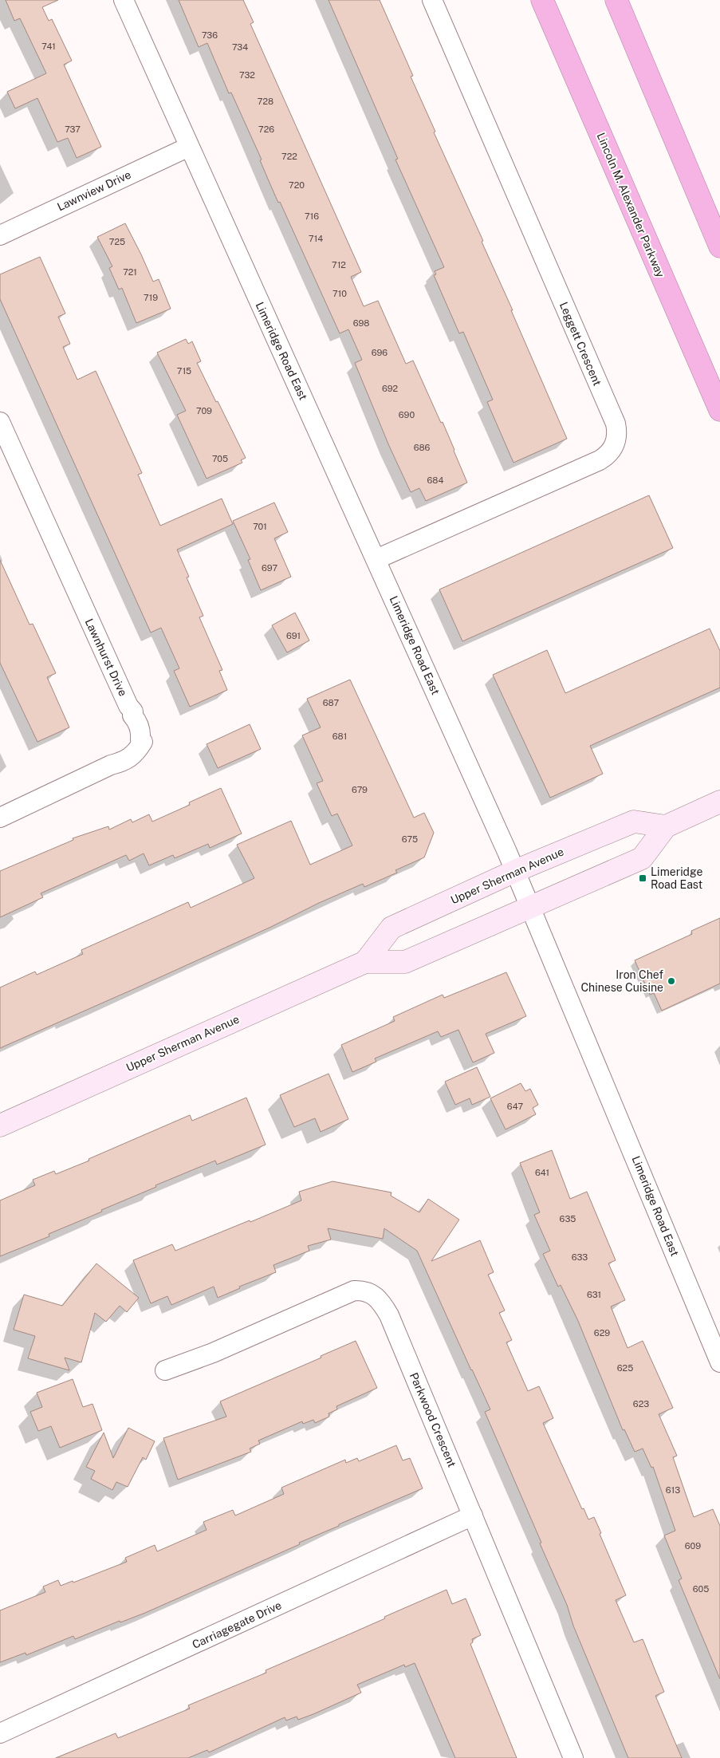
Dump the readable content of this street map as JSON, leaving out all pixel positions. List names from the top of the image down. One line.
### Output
{"streets":{"highway":["Lincoln M. Alexander Parkway"],"main road":["Upper Sherman Avenue"],"street":["Lawnview Drive","Leggett Crescent","Limeridge Road East","Lawnhurst Drive","Parkwood Crescent","Carriagegate Drive"]},"crossings":[["Lawnview Drive","Limeridge Road East"],["Leggett Crescent","Limeridge Road East"],["Limeridge Road East","Upper Sherman Avenue"],["Parkwood Crescent","Carriagegate Drive"]],"places":{"transit":["Limeridge Road East"],"other":["Iron Chef Chinese Cuisine"]},"house_numbers":["736","741","734","732","728","737","726","722","720","716","714","725","712","721","710","719","698","696","715","692","709","690","686","705","684","701","697","691","687","681","679","675","647","641","635","633","631","629","625","623","613","609","605"]}
